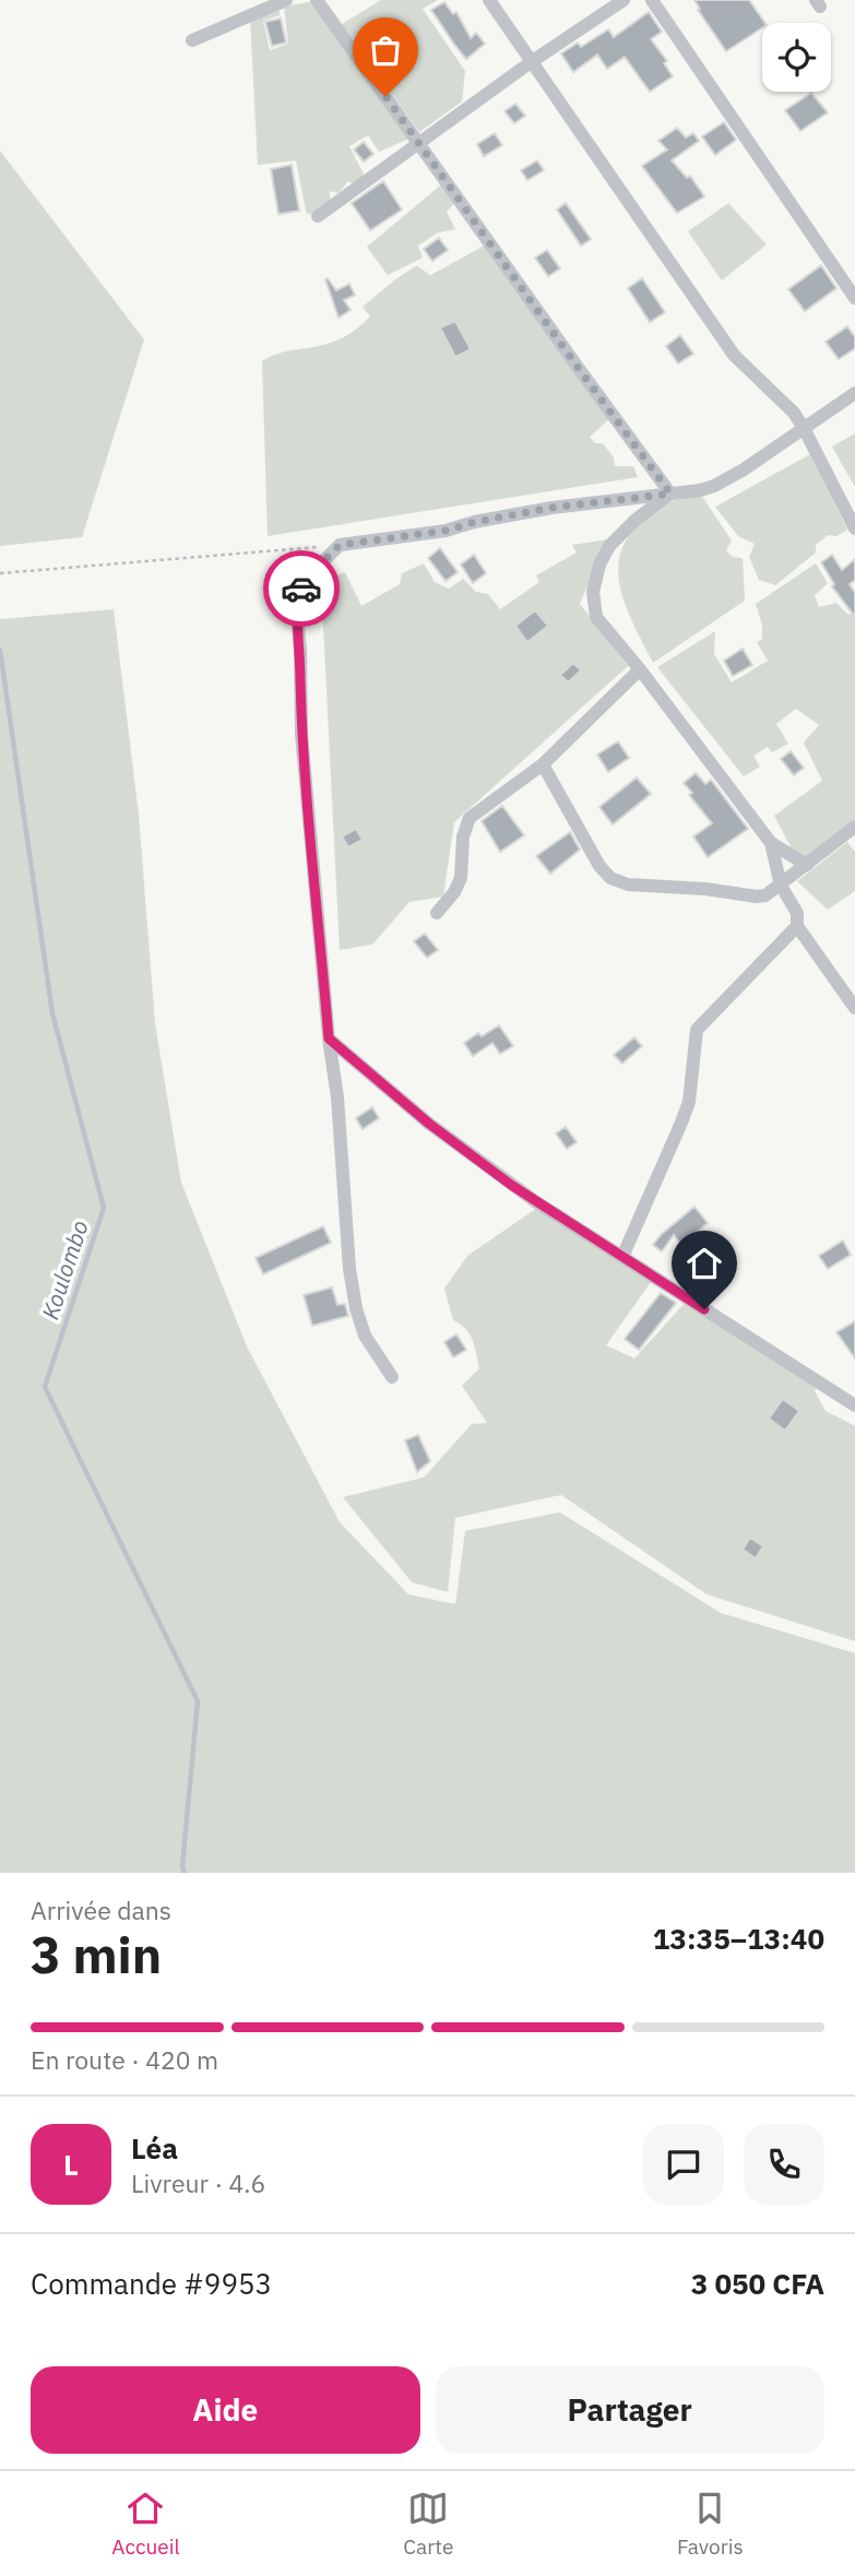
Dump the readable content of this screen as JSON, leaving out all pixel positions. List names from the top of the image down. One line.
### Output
{"water":["Koulombo"],"page":{"heading":["3 min","Arrivée dans","13:35–13:40"],"panel":["Léa","Livreur · 4.6","Commande #9953","3 050 CFA"],"bar":"En route · 420 m","round":"L","buttons":["Aide","Partager"],"tabs":["Accueil","Carte","Favoris"]}}
